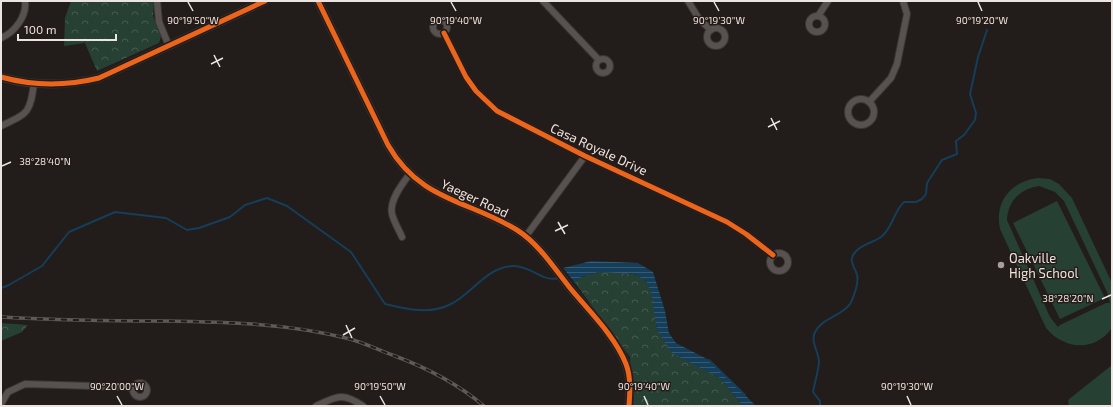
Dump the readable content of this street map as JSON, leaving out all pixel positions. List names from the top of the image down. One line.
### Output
{"streets":{"street":["Casa Royale Drive","Yaeger Road"]},"places":["Oakville High School"],"scale_bar":"100 m","coordinates":["90°19'50\"W","90°19'40\"W","90°19'20\"W","90°19'30\"W","38°28'40\"N","38°28'20\"N","90°20'00\"W"]}
